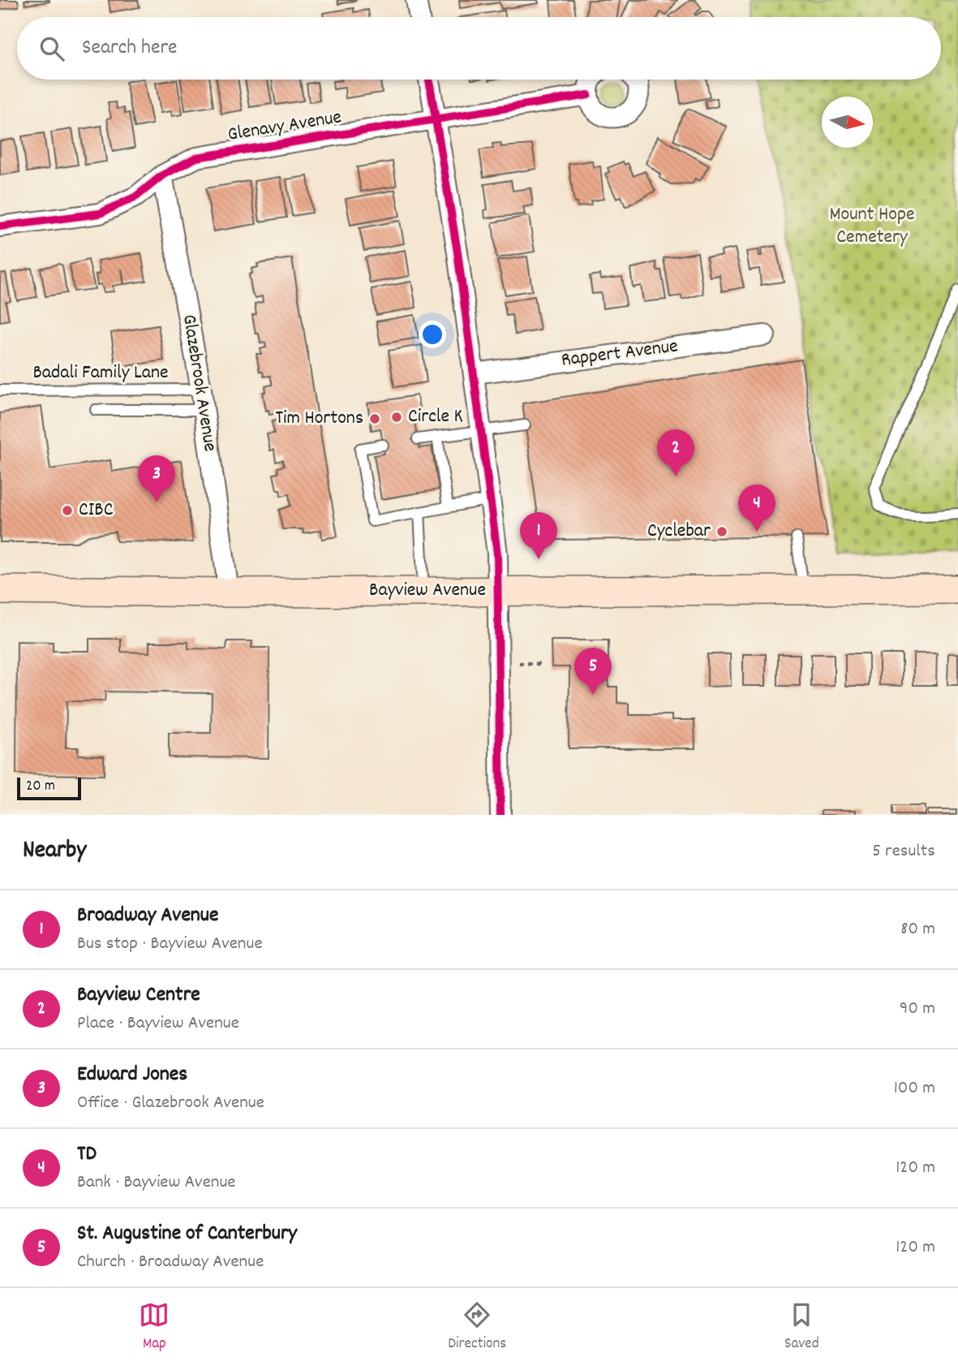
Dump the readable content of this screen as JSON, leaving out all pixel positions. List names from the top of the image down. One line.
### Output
{"streets":{"main road":["Bayview Avenue"],"street":["Glenavy Avenue","Rappert Avenue","Glazebrook Avenue"],"lane":["Badali Family Lane"]},"crossings":[["Glenavy Avenue","Glazebrook Avenue"],["Badali Family Lane","Glazebrook Avenue"],["Glazebrook Avenue","Bayview Avenue"]],"parks":["Mount Hope Cemetery"],"places":["Circle K","Tim Hortons","CIBC","Cyclebar"],"scale_bar":"20 m","north":"right","page":{"search":"Search here","pins":["2","3","4","1","5"],"scale":"20 m","heading":["Nearby","5 results"],"list":[{"mark":"1","name":"Broadway Avenue","note":"Bus stop · Bayview Avenue","value":"80 m"},{"mark":"2","name":"Bayview Centre","note":"Place · Bayview Avenue","value":"90 m"},{"mark":"3","name":"Edward Jones","note":"Office · Glazebrook Avenue","value":"100 m"},{"mark":"4","name":"TD","note":"Bank · Bayview Avenue","value":"120 m"},{"mark":"5","name":"St. Augustine of Canterbury","note":"Church · Broadway Avenue","value":"120 m"}],"nav":["Map","Directions","Saved"]}}
